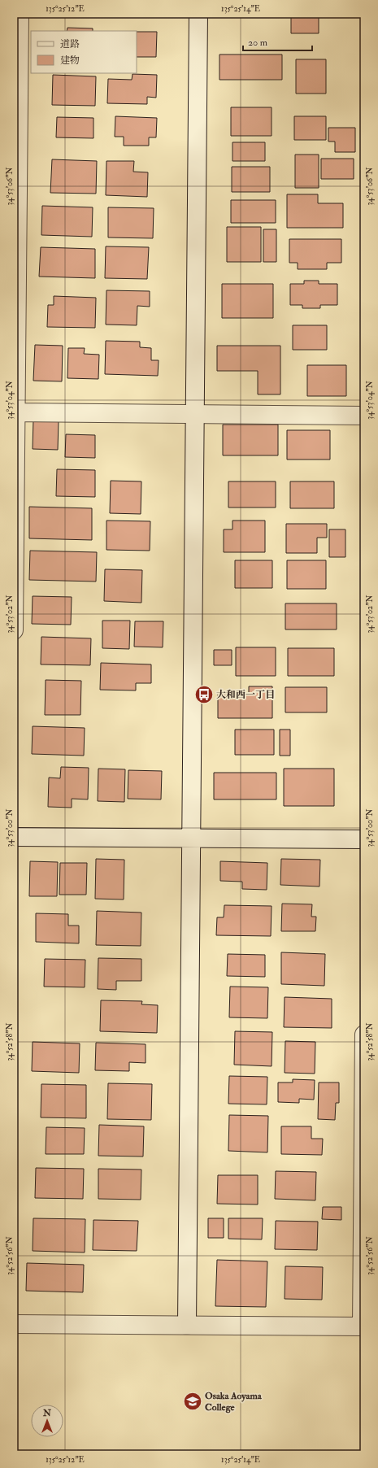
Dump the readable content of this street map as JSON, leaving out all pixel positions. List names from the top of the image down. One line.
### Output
{"places":{"bus stop":["大和西一丁目"],"school or university":["Osaka Aoyama College"]},"legend":["道路","建物"],"scale_bar":"20 m","north":"top","coordinates":["135°25'12\"E","135°25'14\"E","34°53'06\"N","34°53'04\"N","34°53'02\"N","34°53'00\"N","34°52'58\"N","34°52'56\"N"]}
